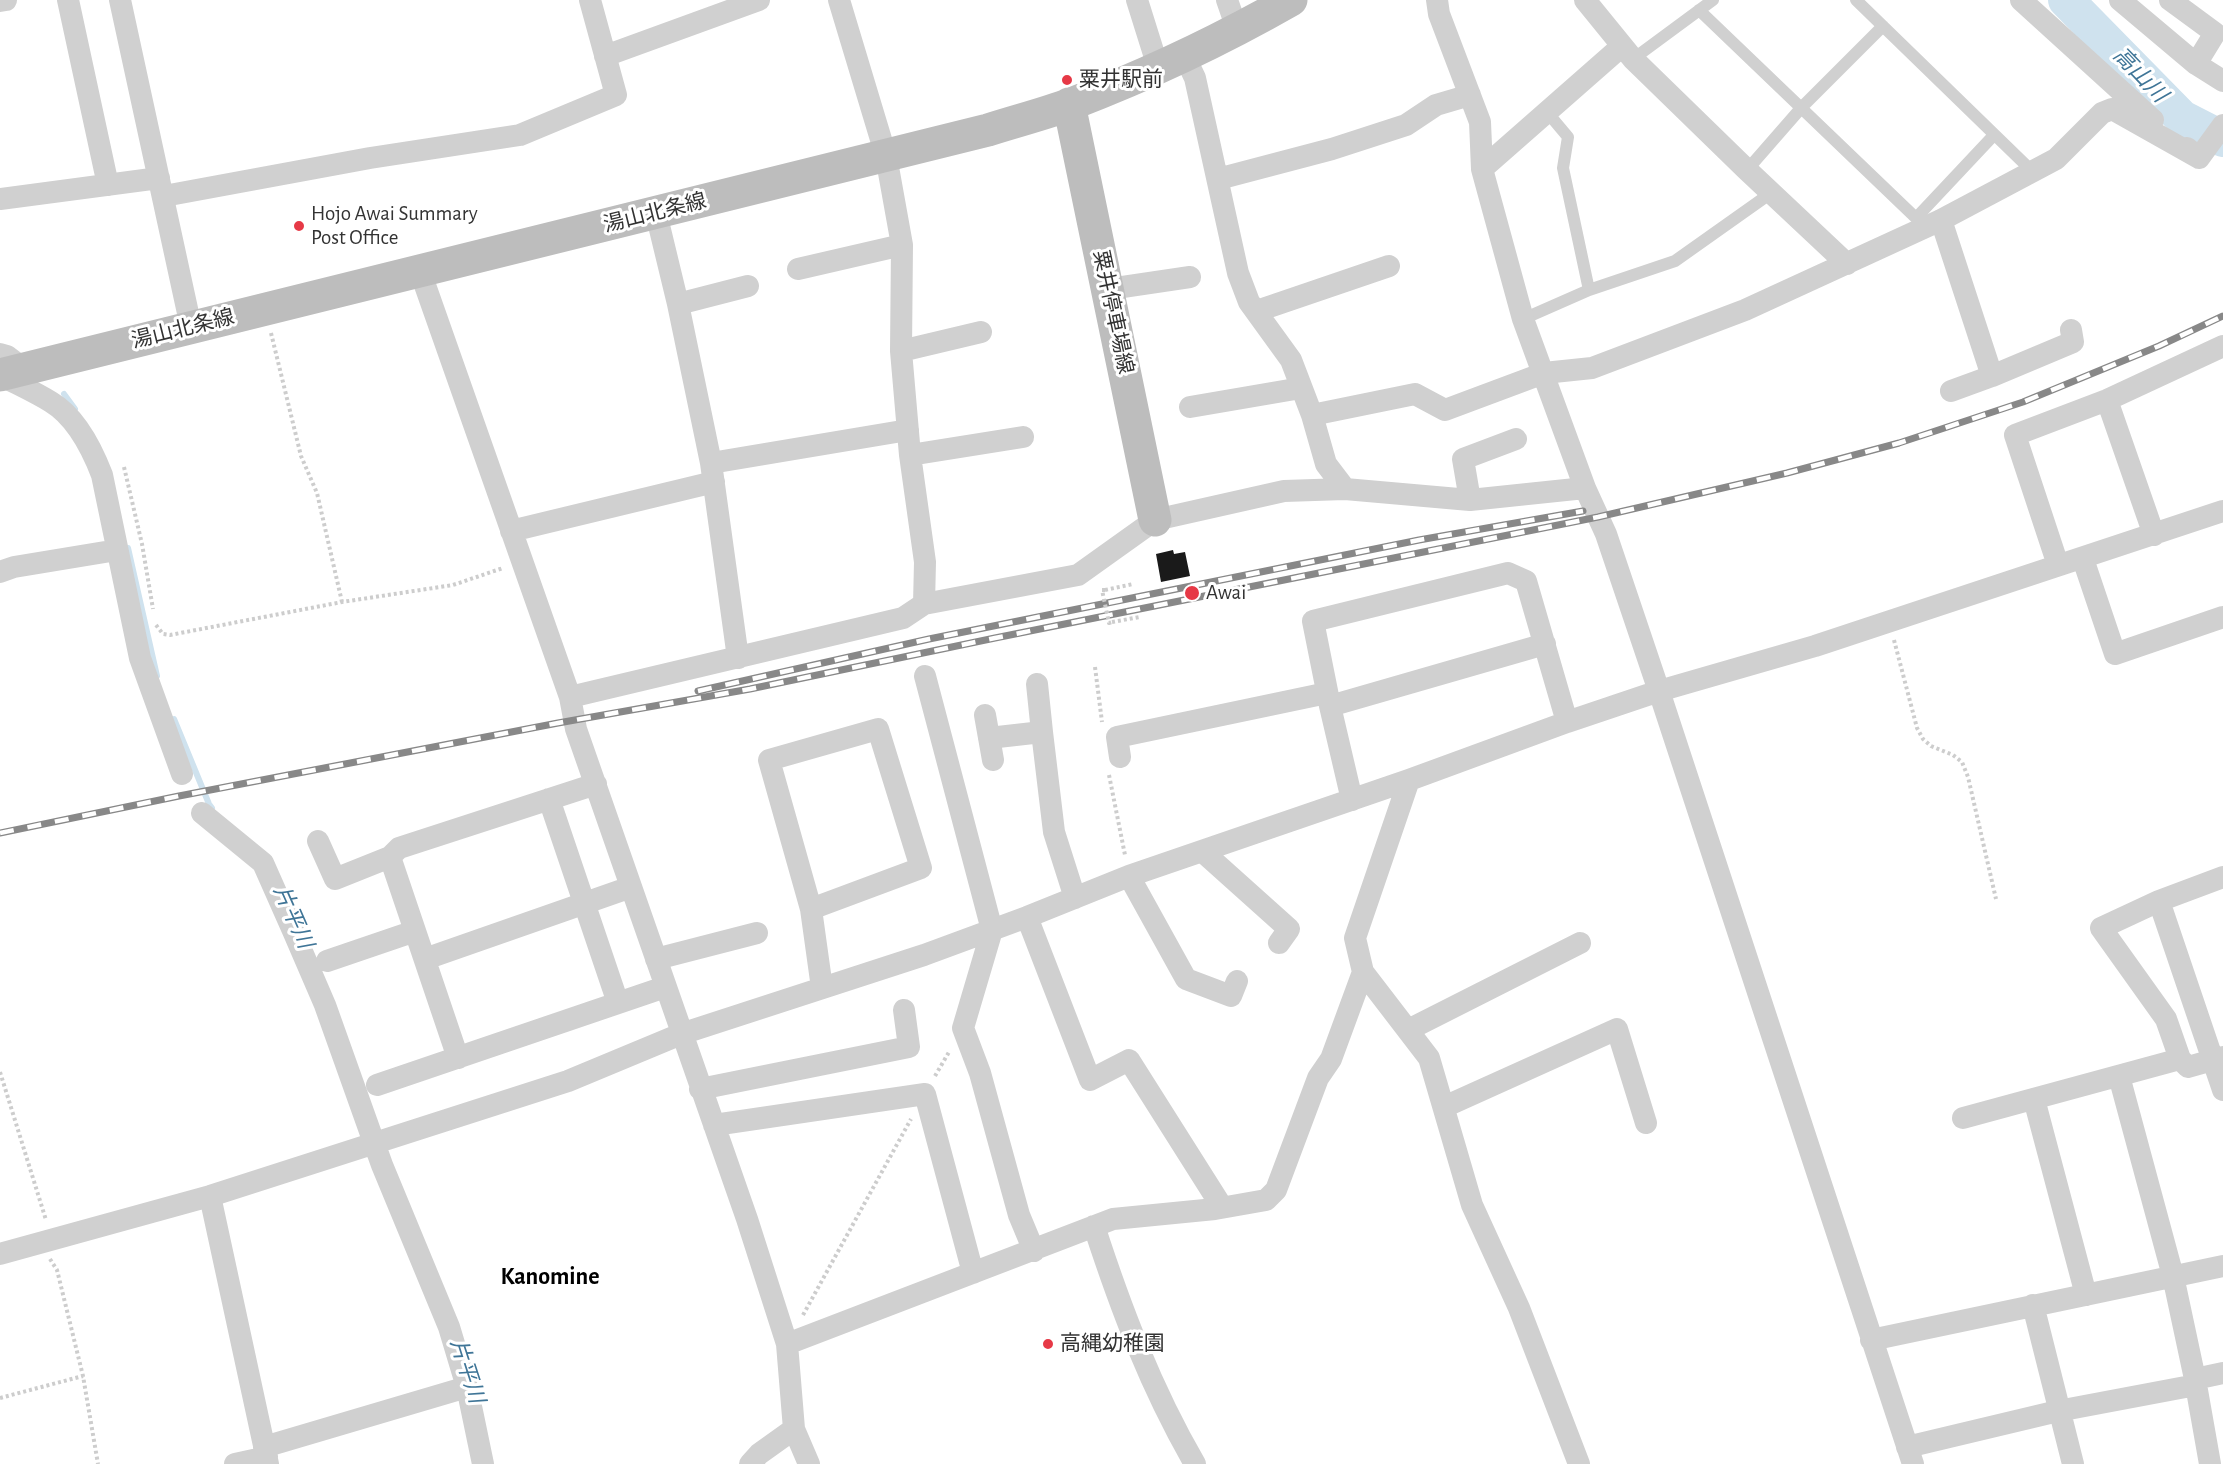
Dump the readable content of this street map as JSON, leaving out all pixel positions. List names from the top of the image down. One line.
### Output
{"streets":{"main road":["湯山北条線","粟井停車場線"]},"crossings":[["湯山北条線","粟井停車場線"]],"districts":["Kanomine"],"water":["高山川","片平川"],"places":["粟井駅前","Hojo Awai Summary Post Office","Awai","高縄幼稚園"]}
